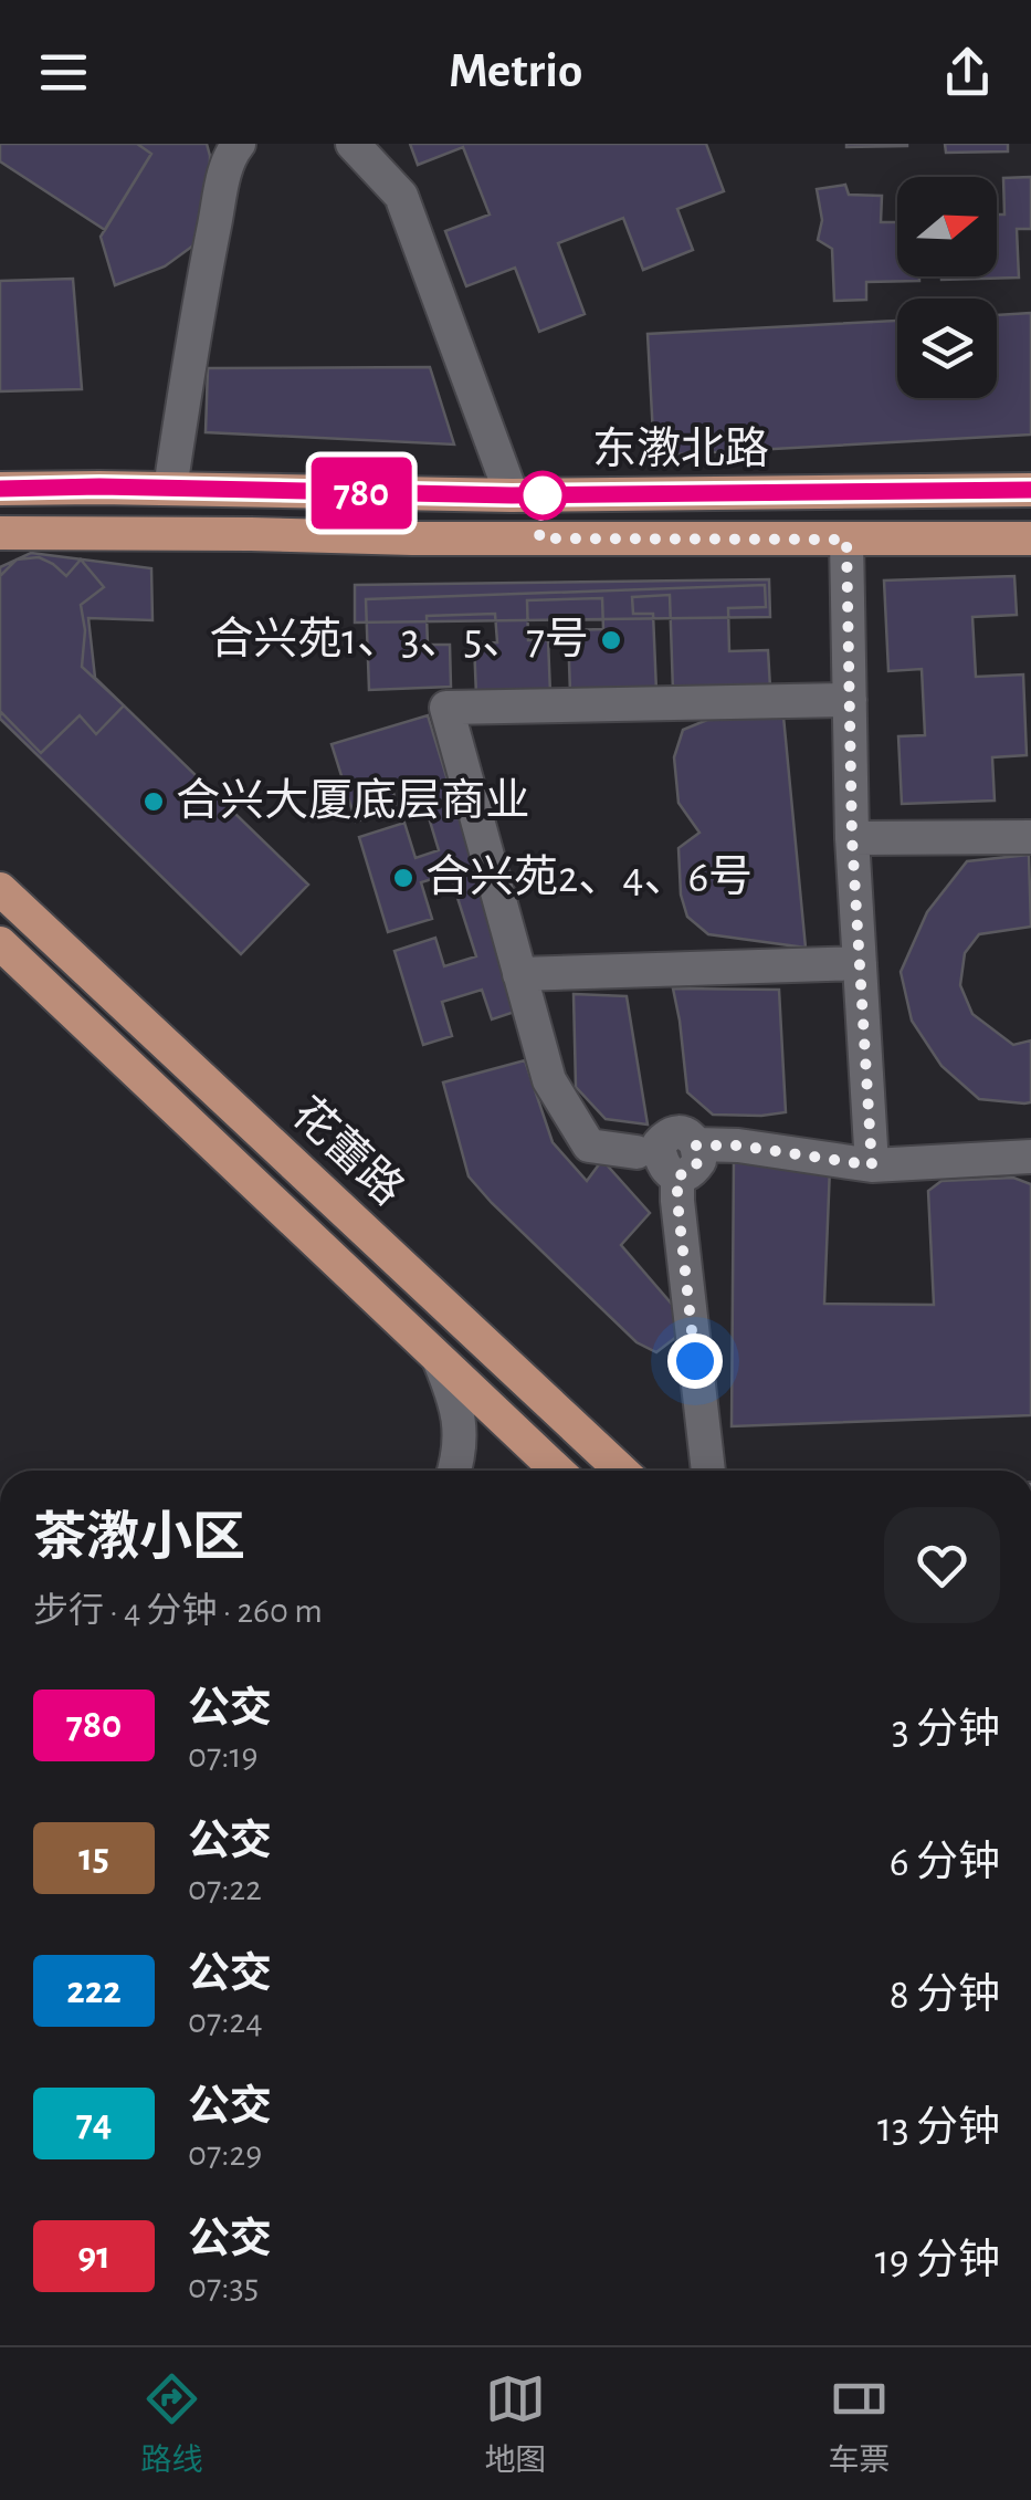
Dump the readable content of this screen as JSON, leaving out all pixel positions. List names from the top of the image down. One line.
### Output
{"streets":{"main road":["东漖北路","花蕾路"]},"places":["合兴苑1、3、5、7号","合兴大厦底层商业","合兴苑2、4、6号"],"lines":["bus line 780"],"north":"right","page":{"header":"Metrio","on_map":"780","heading":["茶漖小区","步行 · 4 分钟 · 260 m"],"list":[{"mark":"780","name":"公交","note":"07:19","value":"3 分钟"},{"mark":"15","name":"公交","note":"07:22","value":"6 分钟"},{"mark":"222","name":"公交","note":"07:24","value":"8 分钟"},{"mark":"74","name":"公交","note":"07:29","value":"13 分钟"},{"mark":"91","name":"公交","note":"07:35","value":"19 分钟"}],"tabs":["路线","地图","车票"]}}
